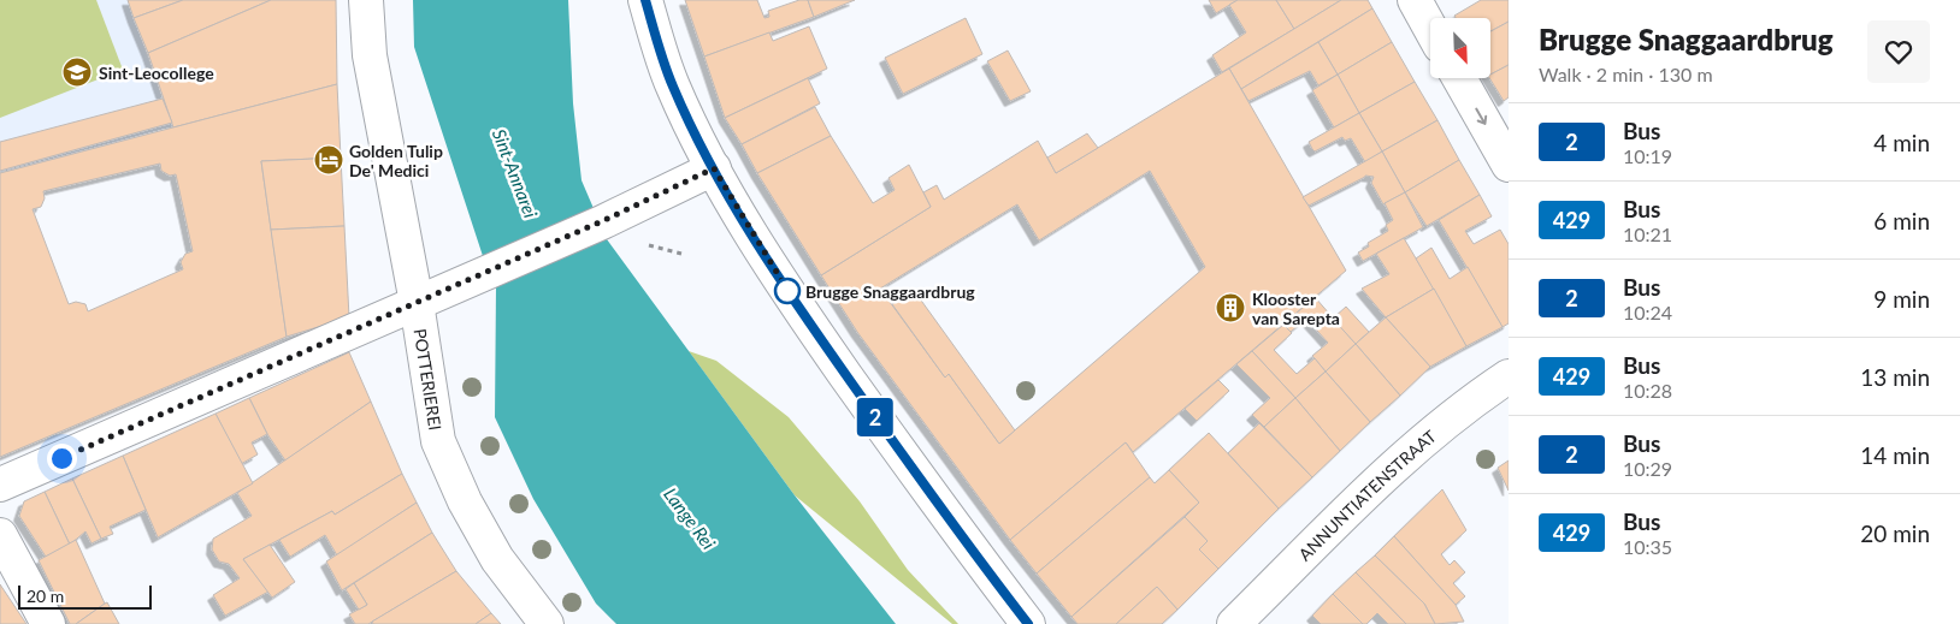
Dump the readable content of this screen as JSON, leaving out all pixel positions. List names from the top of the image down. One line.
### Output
{"streets":{"street":["POTTERIEREI","ANNUNTIATENSTRAAT"]},"water":["Sint-Annarei","Lange Rei"],"places":{"school or university":["Sint-Leocollege"],"hotel":["Golden Tulip De' Medici"],"other":["Brugge Snaggaardbrug"],"building":["Klooster van Sarepta"]},"lines":["bus line 2"],"scale_bar":"20 m","north":"bottom right","page":{"on_map":"2","heading":["Brugge Snaggaardbrug","Walk · 2 min · 130 m"],"list":[{"mark":"2","name":"Bus","note":"10:19","value":"4 min"},{"mark":"429","name":"Bus","note":"10:21","value":"6 min"},{"mark":"2","name":"Bus","note":"10:24","value":"9 min"},{"mark":"429","name":"Bus","note":"10:28","value":"13 min"},{"mark":"2","name":"Bus","note":"10:29","value":"14 min"},{"mark":"429","name":"Bus","note":"10:35","value":"20 min"}],"scale":"20 m"}}
